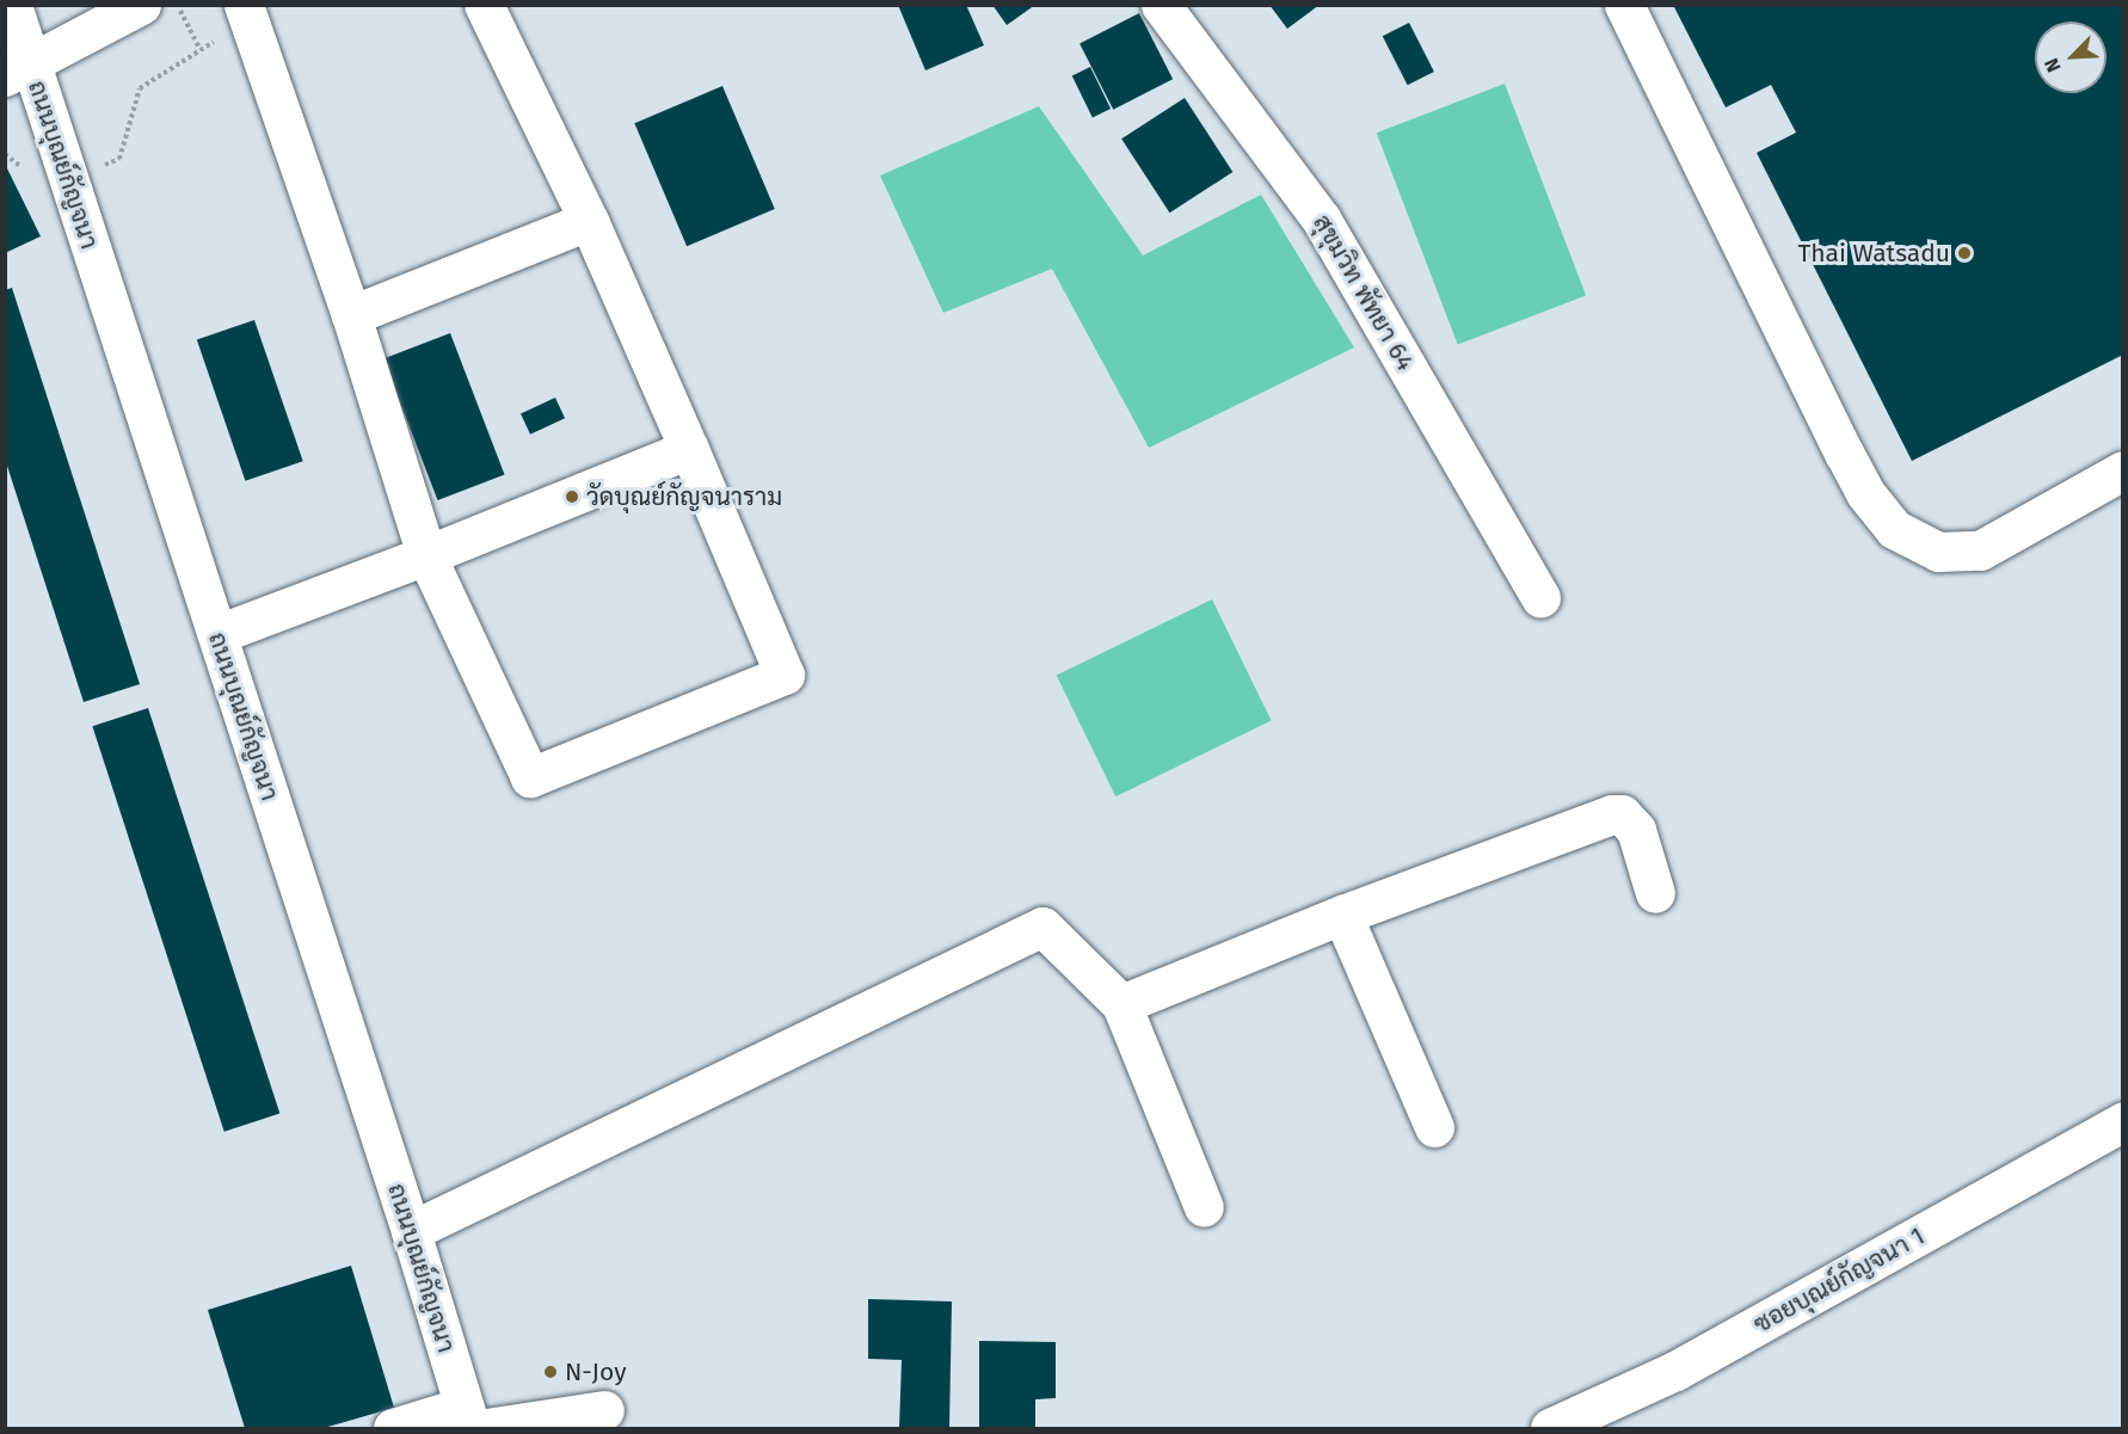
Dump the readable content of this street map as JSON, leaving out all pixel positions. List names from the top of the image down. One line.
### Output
{"streets":{"main road":["ถนนบุณย์กัญจนา","สุขุมวิท พัทยา 64","ซอยบุณย์กัญจนา 1"]},"places":["Thai Watsadu","วัดบุณย์กัญจนาราม","N-Joy"],"north":"bottom left"}
